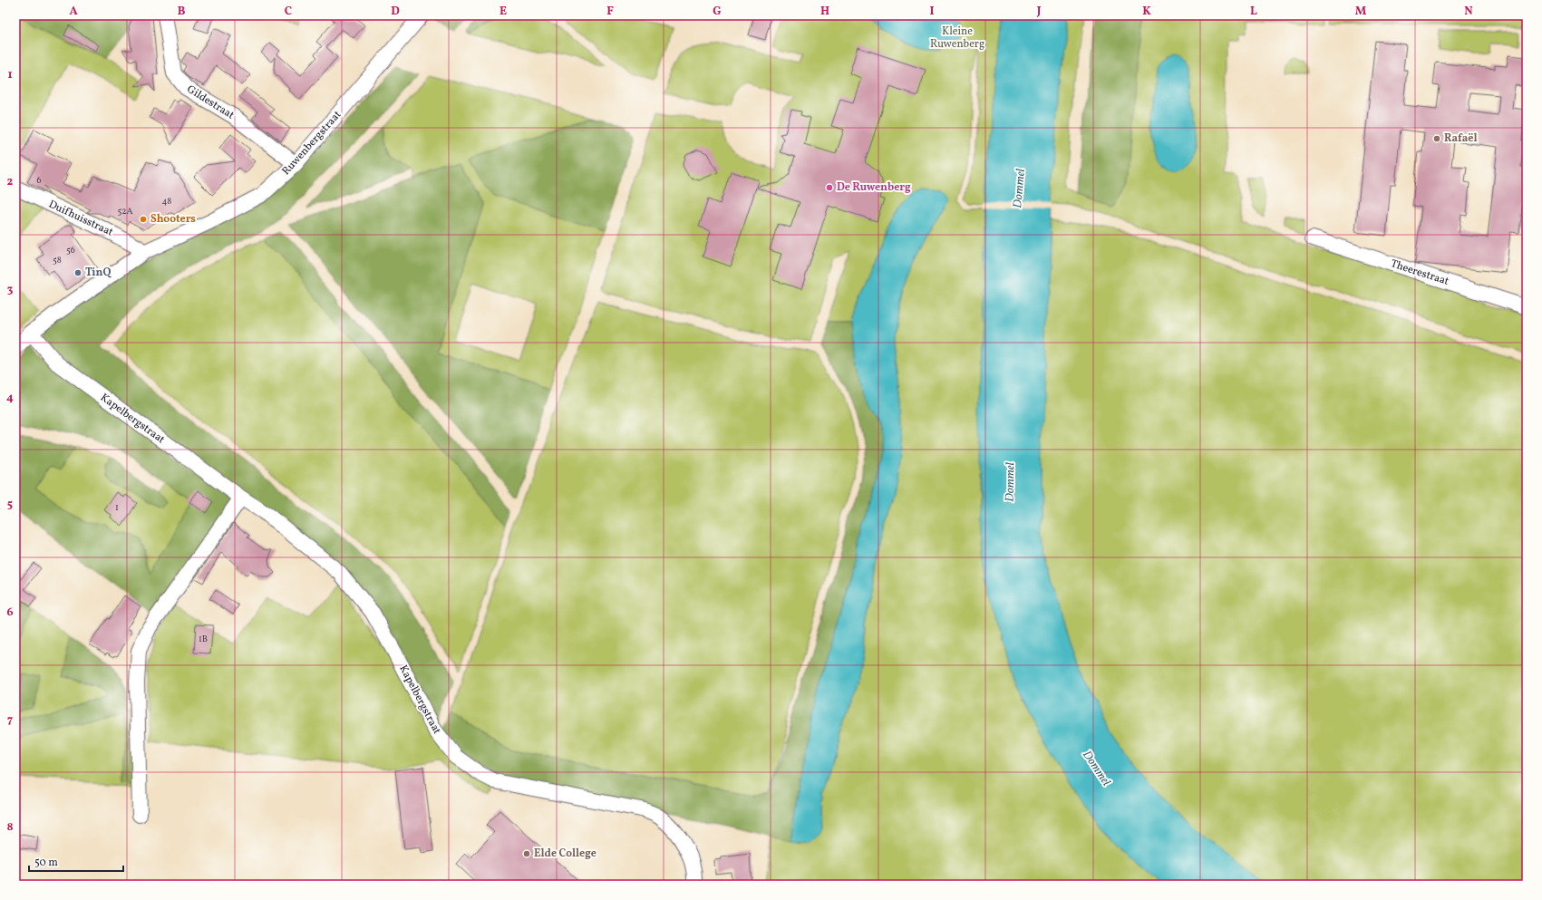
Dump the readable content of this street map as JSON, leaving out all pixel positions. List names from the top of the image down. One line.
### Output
{"streets":{"street":["Gildestraat","Ruwenbergstraat","Duifhuisstraat","Theerestraat","Kapelbergstraat"]},"crossings":[["Gildestraat","Ruwenbergstraat"],["Ruwenbergstraat","Duifhuisstraat"],["Ruwenbergstraat","Kapelbergstraat"]],"water":["Dommel"],"parks":["Kleine Ruwenberg"],"places":["Rafaël","De Ruwenberg","Shooters","TinQ","Elde College"],"house_numbers":["6","48","52A","56","58","1","1B"],"scale_bar":"50 m","grid":{"columns":["A","B","C","D","E","F","G","H","I","J","K","L","M","N"],"rows":["1","2","3","4","5","6","7","8"]}}
